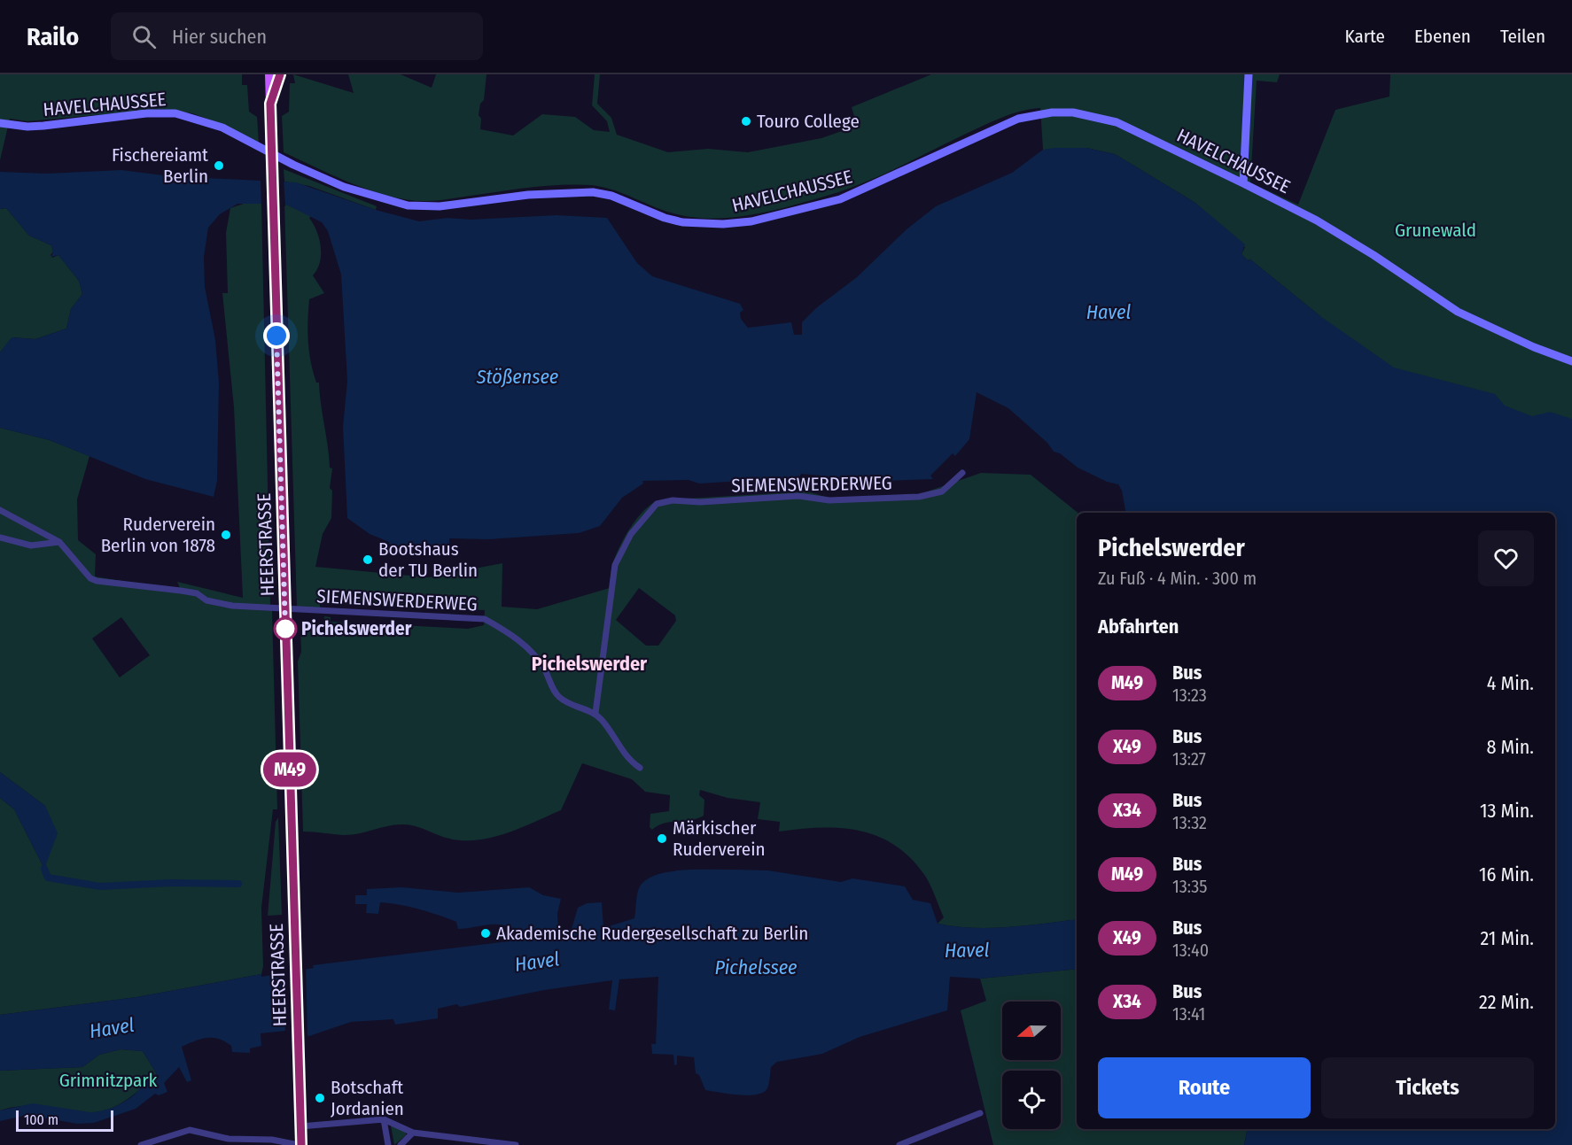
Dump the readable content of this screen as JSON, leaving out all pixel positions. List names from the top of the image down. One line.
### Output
{"streets":{"main road":["HEERSTRASSE"],"street":["HAVELCHAUSSEE","SIEMENSWERDERWEG"]},"crossings":[["SIEMENSWERDERWEG","HEERSTRASSE"]],"districts":["Pichelswerder"],"water":["Havel","Stößensee","Pichelssee"],"parks":["Grunewald","Grimnitzpark"],"places":["Touro College","Fischereiamt Berlin","Ruderverein Berlin von 1878","Bootshaus der TU Berlin","Pichelswerder","Märkischer Ruderverein","Akademische Rudergesellschaft zu Berlin","Botschaft Jordanien"],"lines":["bus line M49"],"scale_bar":"100 m","north":"left","page":{"header":"Railo","search":"Hier suchen","nav":["Karte","Ebenen","Teilen"],"on_map":"M49","heading":[["Pichelswerder","Zu Fuß · 4 Min. · 300 m"],"Abfahrten"],"list":[{"mark":"M49","name":"Bus","note":"13:23","value":"4 Min."},{"mark":"X49","name":"Bus","note":"13:27","value":"8 Min."},{"mark":"X34","name":"Bus","note":"13:32","value":"13 Min."},{"mark":"M49","name":"Bus","note":"13:35","value":"16 Min."},{"mark":"X49","name":"Bus","note":"13:40","value":"21 Min."},{"mark":"X34","name":"Bus","note":"13:41","value":"22 Min."}],"buttons":["Route","Tickets"],"scale":"100 m"}}
